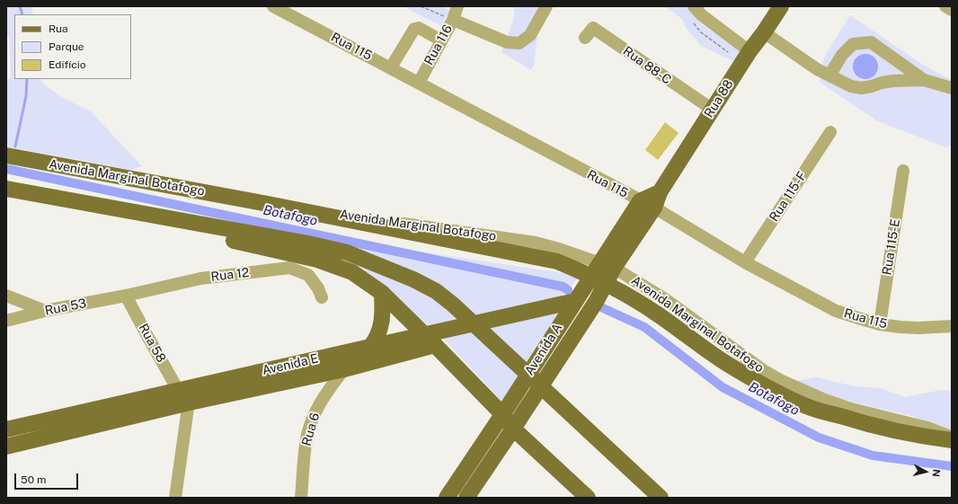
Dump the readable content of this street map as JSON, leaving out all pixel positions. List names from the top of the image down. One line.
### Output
{"streets":{"main road":["Rua 88","Avenida Marginal Botafogo","Avenida A","Avenida E"],"street":["Rua 116","Rua 115","Rua 88-C","Rua 115-F","Rua 115-E","Rua 12","Rua 53","Rua 58","Rua 6"]},"crossings":[["Rua 116","Rua 115"],["Rua 115","Rua 88"],["Rua 115","Rua 115-F"],["Rua 115","Rua 115-E"],["Rua 115","Avenida A"],["Rua 88-C","Rua 88"],["Rua 88","Avenida A"],["Avenida Marginal Botafogo","Avenida A"],["Rua 12","Rua 53"],["Rua 12","Rua 58"],["Rua 53","Rua 58"],["Rua 58","Avenida E"],["Avenida A","Avenida E"],["Avenida E","Rua 6"]],"water":["Botafogo"],"legend":["Rua","Parque","Edifício"],"scale_bar":"50 m","north":"right"}
